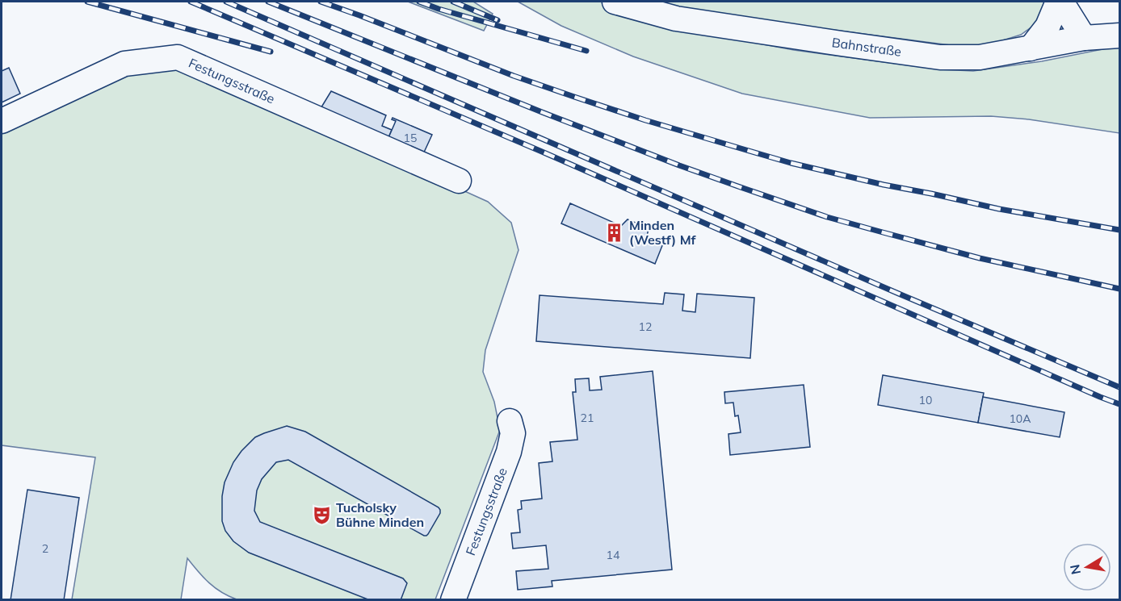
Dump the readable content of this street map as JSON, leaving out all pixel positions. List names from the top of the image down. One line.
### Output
{"streets":{"street":["Bahnstraße","Festungsstraße"]},"places":{"building":["Minden (Westf) Mf"],"theatre":["Tucholsky Bühne Minden"]},"house_numbers":["15","12","10","21","10A","2","14"],"north":"left"}
